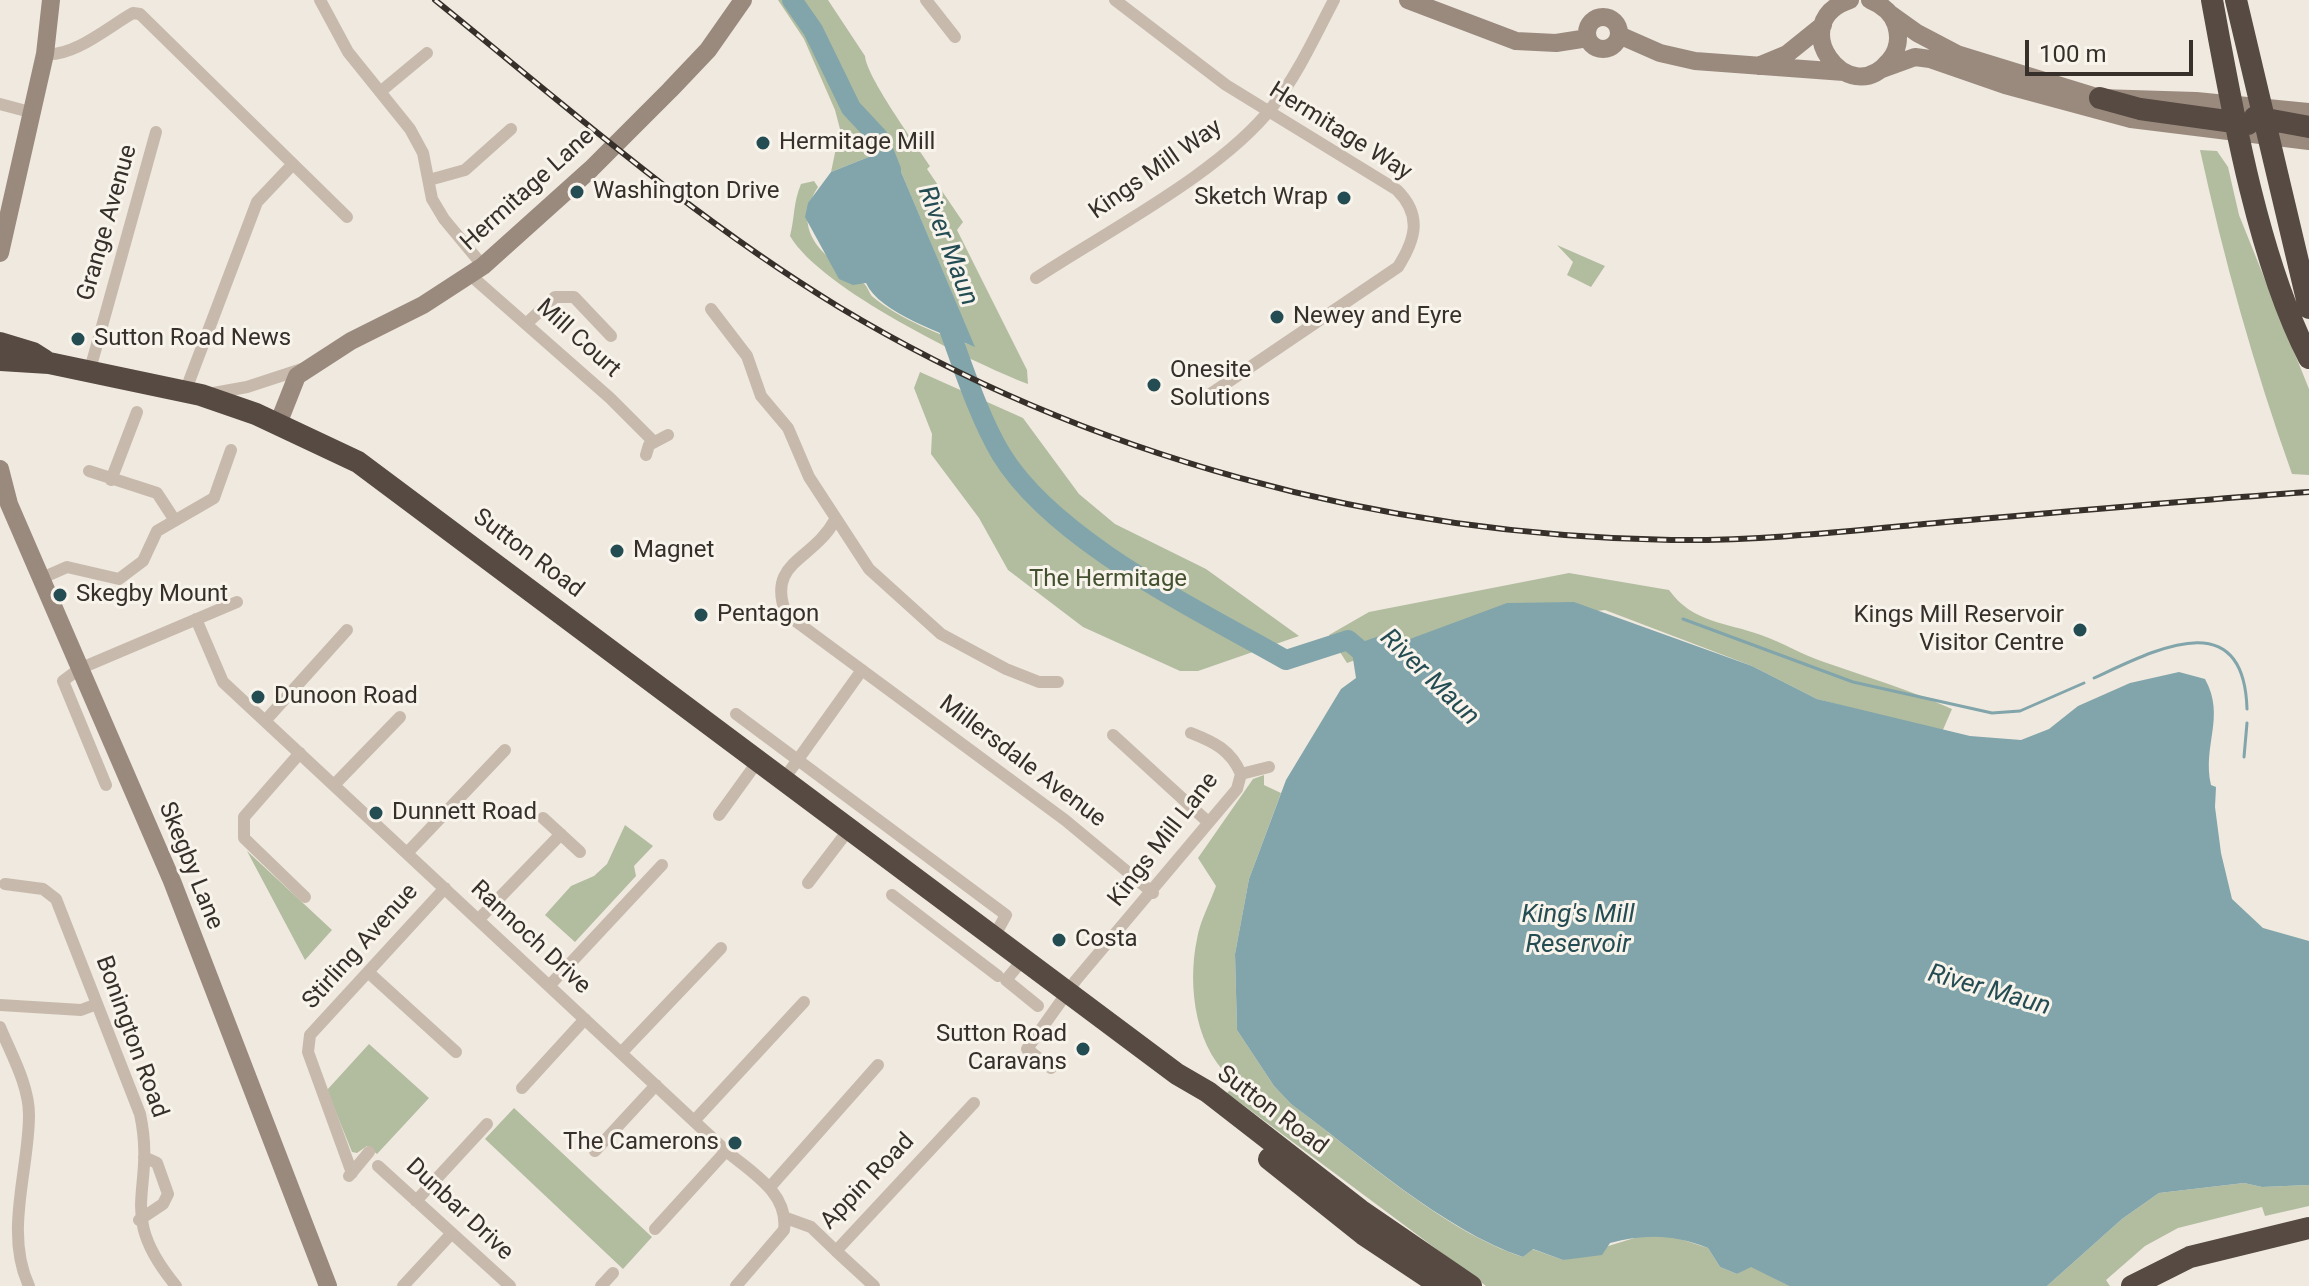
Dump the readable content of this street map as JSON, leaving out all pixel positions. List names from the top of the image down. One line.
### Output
{"streets":{"highway":["Sutton Road"],"street":["Hermitage Way","Kings Mill Way","Hermitage Lane","Grange Avenue","Mill Court","Millersdale Avenue","Kings Mill Lane","Skegby Lane","Rannoch Drive","Stirling Avenue","Bonington Road","Appin Road","Dunbar Drive"]},"crossings":[["Hermitage Way","Kings Mill Way"],["Hermitage Lane","Mill Court"],["Hermitage Lane","Sutton Road"],["Grange Avenue","Sutton Road"],["Sutton Road","Kings Mill Lane"],["Millersdale Avenue","Kings Mill Lane"],["Rannoch Drive","Stirling Avenue"],["Rannoch Drive","Appin Road"]],"water":["River Maun","King's Mill Reservoir"],"parks":["The Hermitage"],"places":["Hermitage Mill","Washington Drive","Sketch Wrap","Newey and Eyre","Sutton Road News","Onesite Solutions","Magnet","Skegby Mount","Pentagon","Kings Mill Reservoir Visitor Centre","Dunoon Road","Dunnett Road","Costa","Sutton Road Caravans","The Camerons"],"scale_bar":"100 m"}
